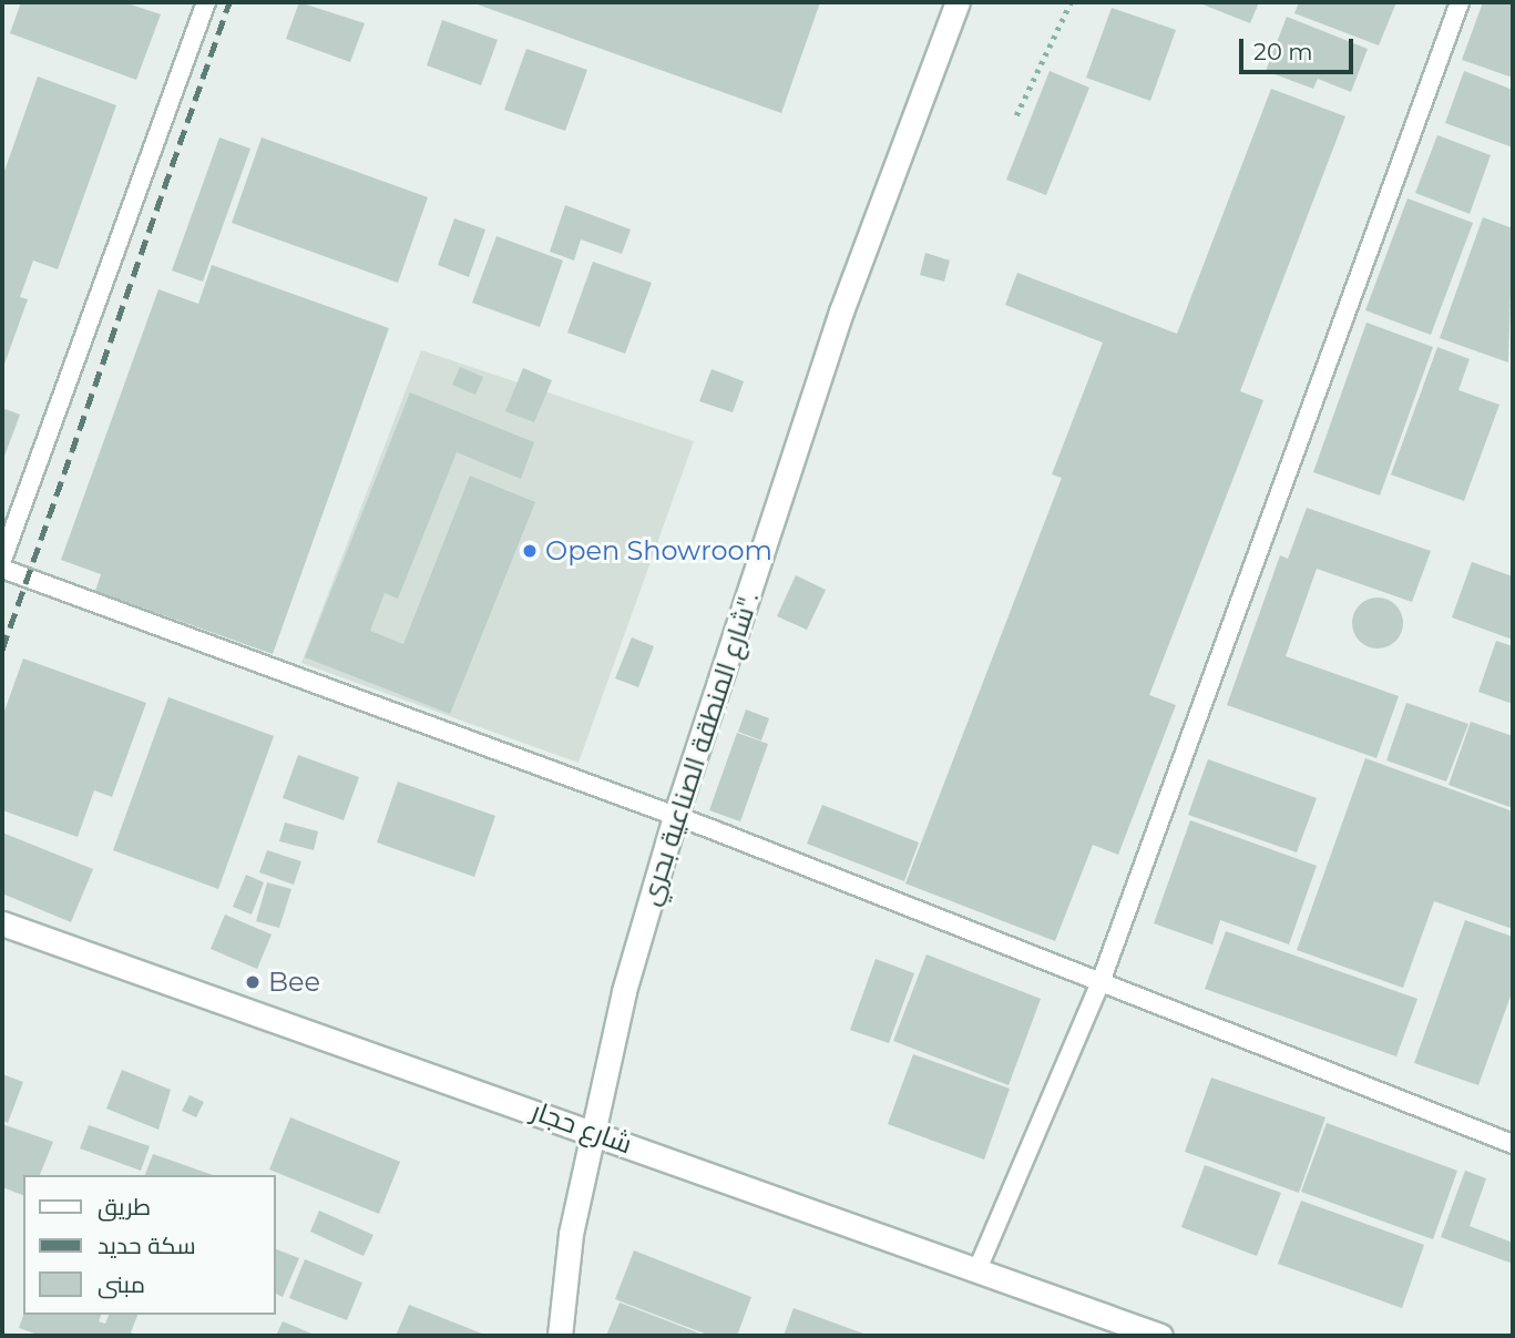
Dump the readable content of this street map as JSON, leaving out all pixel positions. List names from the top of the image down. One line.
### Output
{"streets":{"street":["شارع المنطقة الصناعية بحري\".","شارع حجار"]},"crossings":[["شارع المنطقة الصناعية بحري\".","شارع حجار"]],"places":["Open Showroom","Bee"],"legend":["طريق","سكة حديد","مبنى"],"scale_bar":"20 m"}
